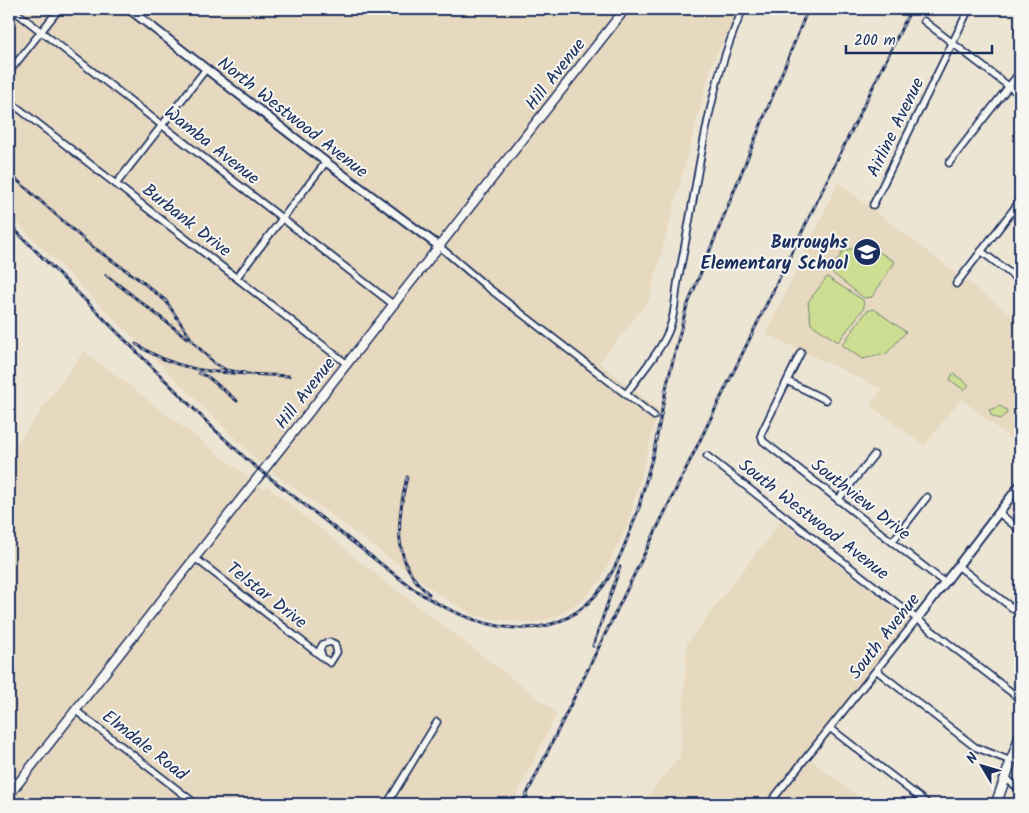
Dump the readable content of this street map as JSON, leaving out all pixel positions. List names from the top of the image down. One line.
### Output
{"streets":{"main road":["Hill Avenue"],"street":["North Westwood Avenue","Airline Avenue","Wamba Avenue","Burbank Drive","Southview Drive","South Westwood Avenue","Telstar Drive","South Avenue","Elmdale Road"]},"crossings":[["Hill Avenue","North Westwood Avenue"],["Hill Avenue","Wamba Avenue"],["Hill Avenue","Burbank Drive"],["Hill Avenue","Telstar Drive"],["Hill Avenue","Elmdale Road"],["Southview Drive","South Avenue"],["South Westwood Avenue","South Avenue"]],"places":{"school or university":["Burroughs Elementary School"]},"scale_bar":"200 m","north":"top left"}
